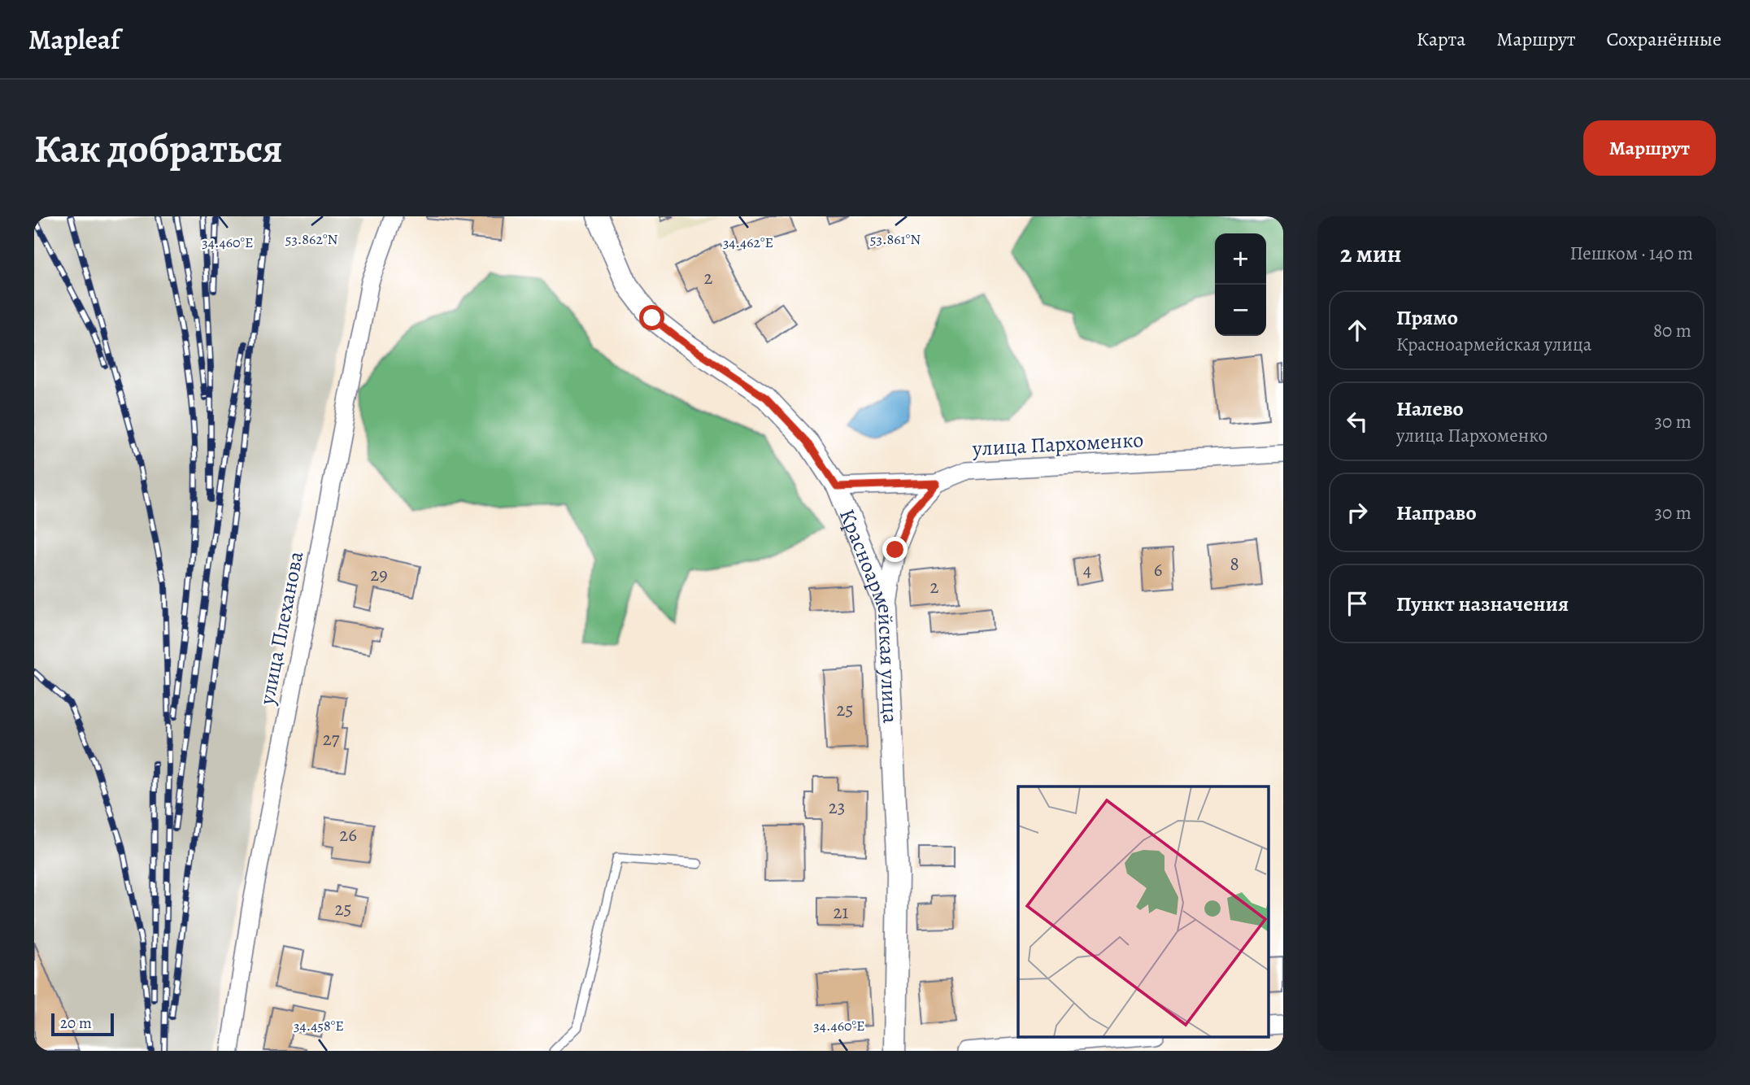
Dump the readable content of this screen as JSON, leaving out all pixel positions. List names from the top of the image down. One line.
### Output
{"streets":{"street":["улица Пархоменко","Красноармейская улица","улица Плеханова"]},"crossings":[["улица Пархоменко","Красноармейская улица"]],"house_numbers":["2","8","4","6","29","2","25","27","23","26","25","21"],"scale_bar":"20 m","page":{"header":"Mapleaf","nav":["Карта","Маршрут","Сохранённые"],"buttons":"Маршрут","title":"Как добраться","heading":["2 мин","Пешком · 140 m"],"map_buttons":["+","−"],"list":[["Прямо","Красноармейская улица","80 m"],["Налево","улица Пархоменко","30 m"],["Направо","30 m"],"Пункт назначения"],"scale":"20 m"},"coordinates":["53.862°N","53.861°N","34.460°E","34.462°E","34.458°E"]}
